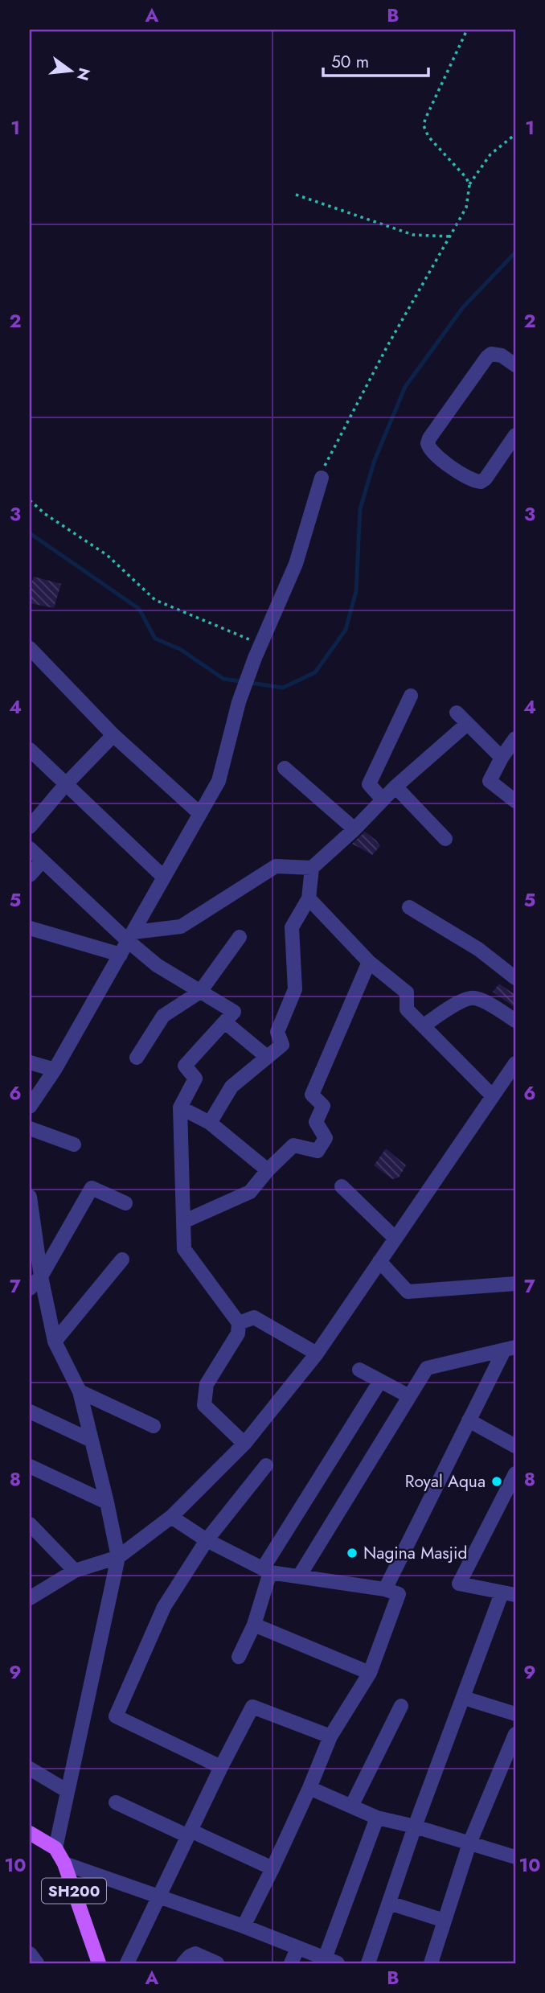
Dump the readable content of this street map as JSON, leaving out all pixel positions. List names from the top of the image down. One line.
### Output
{"streets":{"main road":["SH200"]},"places":["Royal Aqua","Nagina Masjid"],"scale_bar":"50 m","north":"right","grid":{"columns":["A","B"],"rows":["1","2","3","4","5","6","7","8","9","10"]}}
